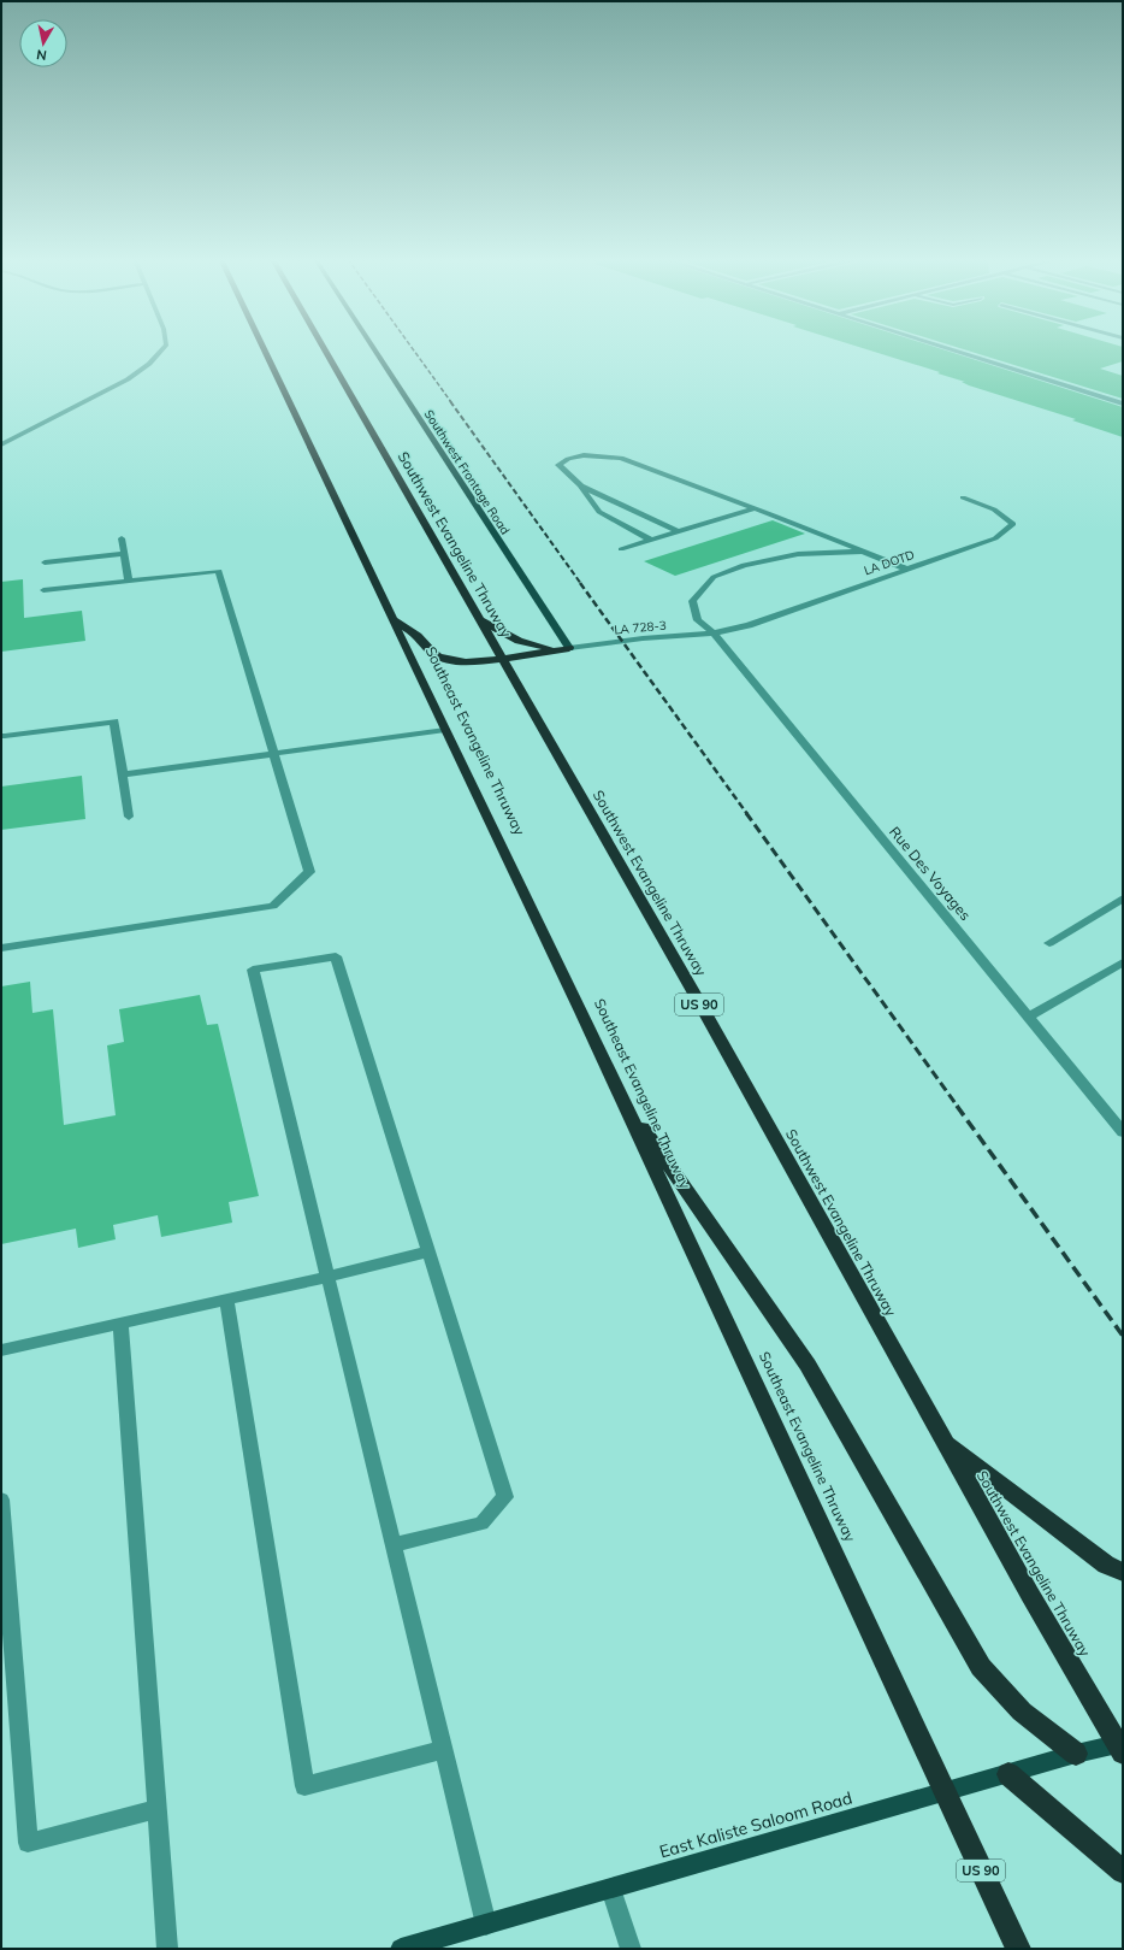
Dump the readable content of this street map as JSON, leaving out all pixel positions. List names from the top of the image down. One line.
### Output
{"streets":{"highway":["Southwest Evangeline Thruway","Southeast Evangeline Thruway","US 90"],"main road":["Southwest Frontage Road","East Kaliste Saloom Road"],"street":["LA DOTD","LA 728-3","Rue Des Voyages"]},"crossings":[["Southwest Frontage Road","LA 728-3"],["Southwest Evangeline Thruway","East Kaliste Saloom Road"],["LA DOTD","LA 728-3"],["LA DOTD","Rue Des Voyages"],["LA 728-3","Rue Des Voyages"],["Southeast Evangeline Thruway","East Kaliste Saloom Road"]],"north":"bottom"}
